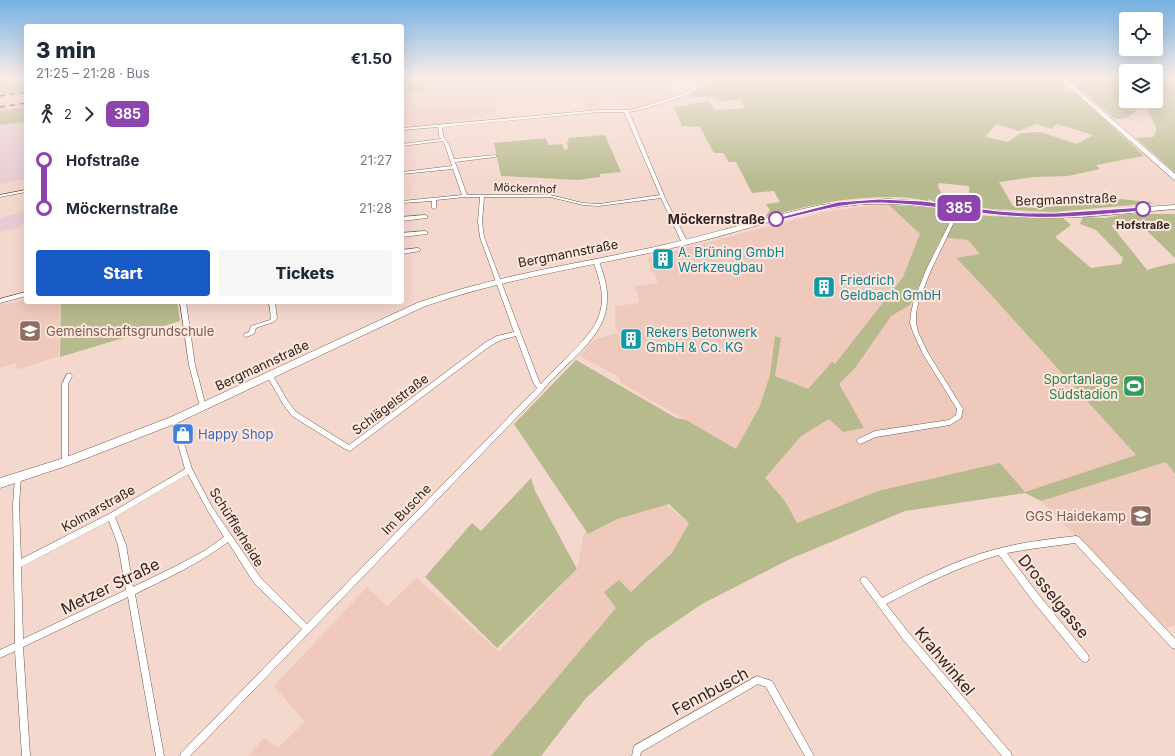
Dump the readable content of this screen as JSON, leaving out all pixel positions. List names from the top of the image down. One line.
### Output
{"streets":{"street":["Möckernhof","Bergmannstraße","Schlägelstraße","Kolmarstraße","Im Busche","Schüfflerheide","Metzer Straße","Drosselgasse","Krahwinkel","Fennbusch"]},"crossings":[["Bergmannstraße","Schlägelstraße"],["Bergmannstraße","Im Busche"],["Bergmannstraße","Schüfflerheide"],["Kolmarstraße","Schüfflerheide"],["Im Busche","Schüfflerheide"],["Schüfflerheide","Metzer Straße"]],"places":{"other":["Hofstraße","Möckernstraße"],"building":["A. Brüning GmbH Werkzeugbau","Friedrich Geldbach GmbH","Rekers Betonwerk GmbH & Co. KG"],"school or university":["Gemeinschaftsgrundschule","GGS Haidekamp"],"sports":["Sportanlage Südstadion"],"shop":["Happy Shop"]},"lines":["bus line 385"],"page":{"on_map":"385","heading":["3 min","21:25 – 21:28 · Bus","€1.50"],"legs":["2","385"],"list":[{"name":"Hofstraße","value":"21:27"},{"name":"Möckernstraße","value":"21:28"}],"buttons":["Start","Tickets"]}}
